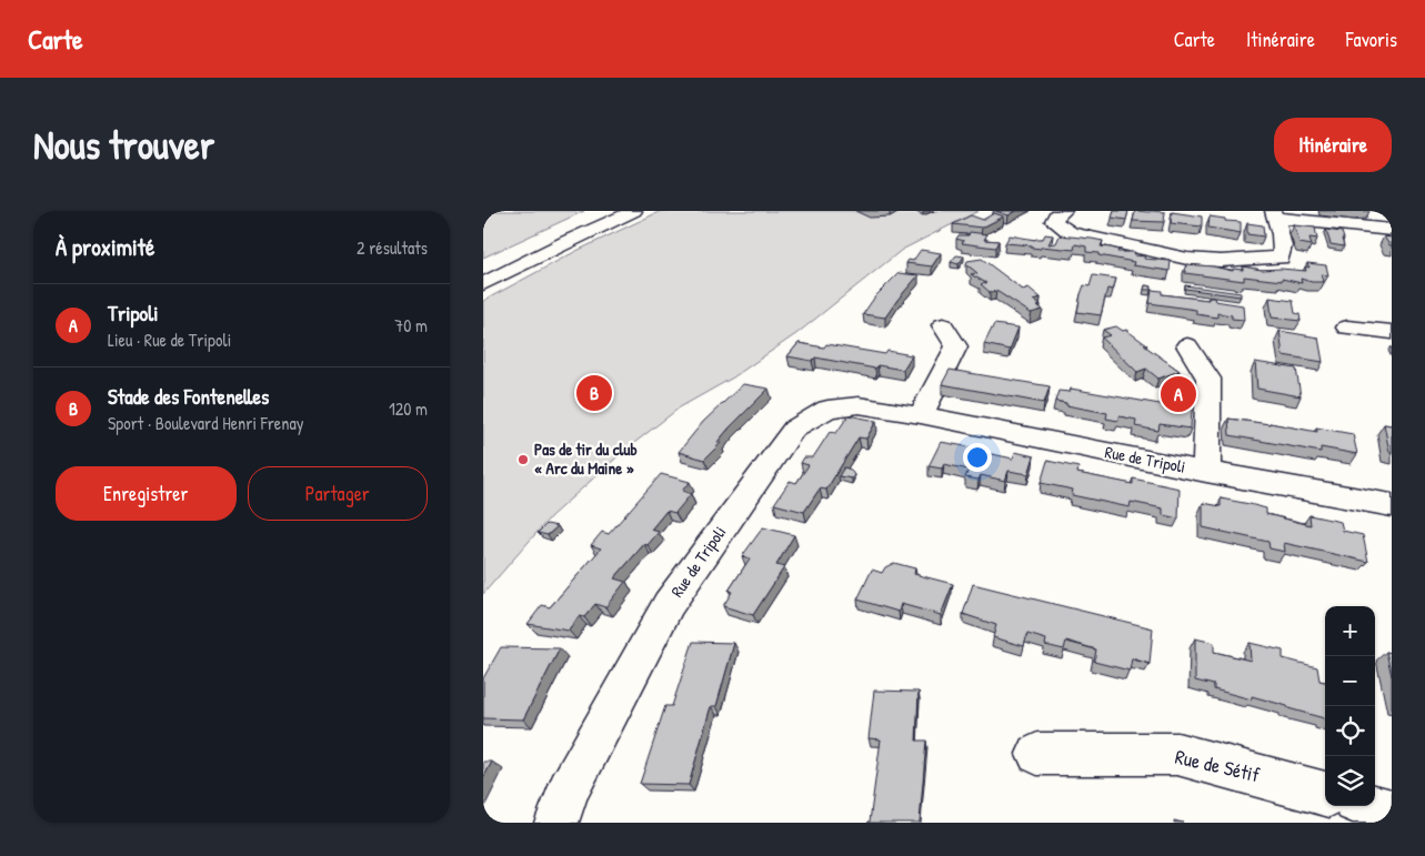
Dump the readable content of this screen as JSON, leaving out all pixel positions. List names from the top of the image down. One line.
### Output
{"streets":{"main road":["Rue de Tripoli","Rue de Sétif"]},"places":["Pas de tir du club « Arc du Maine »"],"page":{"header":"Carte","nav":["Carte","Itinéraire","Favoris"],"buttons":["Itinéraire",["Enregistrer","Partager"]],"title":"Nous trouver","heading":["À proximité","2 résultats"],"list":[{"mark":"A","name":"Tripoli","note":"Lieu · Rue de Tripoli","value":"70 m"},{"mark":"B","name":"Stade des Fontenelles","note":"Sport · Boulevard Henri Frenay","value":"120 m"}],"pins":["B","A"],"map_buttons":["+","−"]}}
